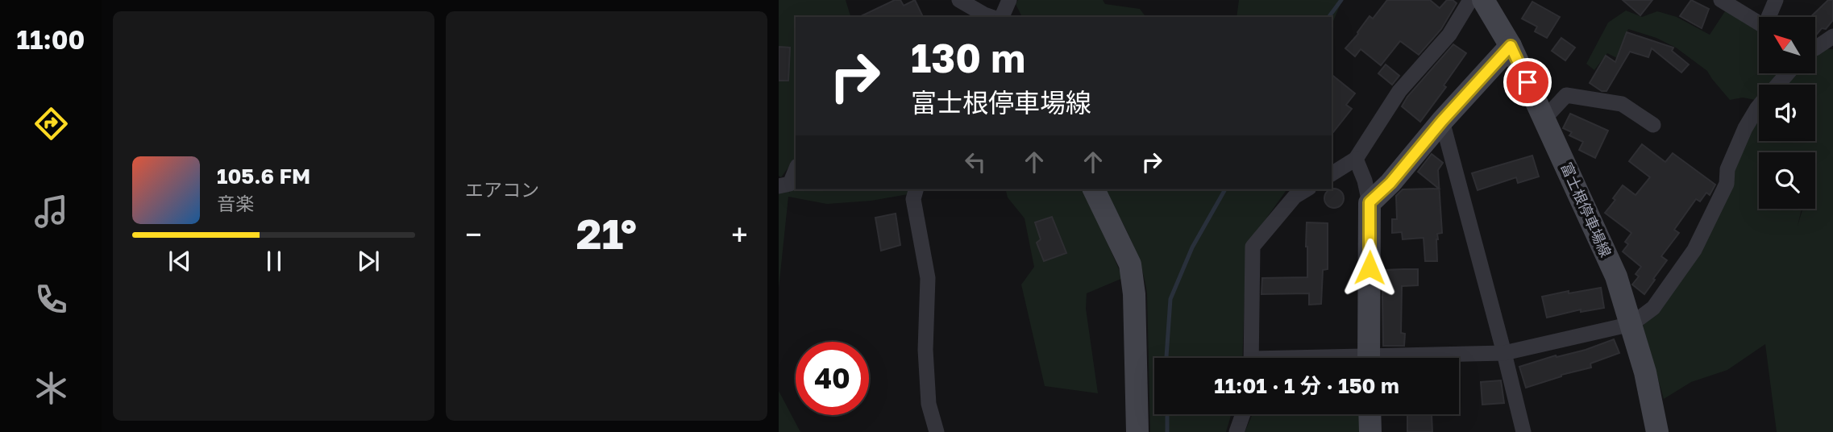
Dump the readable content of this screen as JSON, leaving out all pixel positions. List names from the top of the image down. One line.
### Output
{"streets":{"street":["富士根停車場線"]},"north":"top left","page":{"tabs":"11:00","tile":"エアコン","turn":["130 m","富士根停車場線"],"song":["105.6 FM","音楽"],"heat":["−","21°","+"],"limit":"40","trip":"11:01 · 1 分 · 150 m"}}
